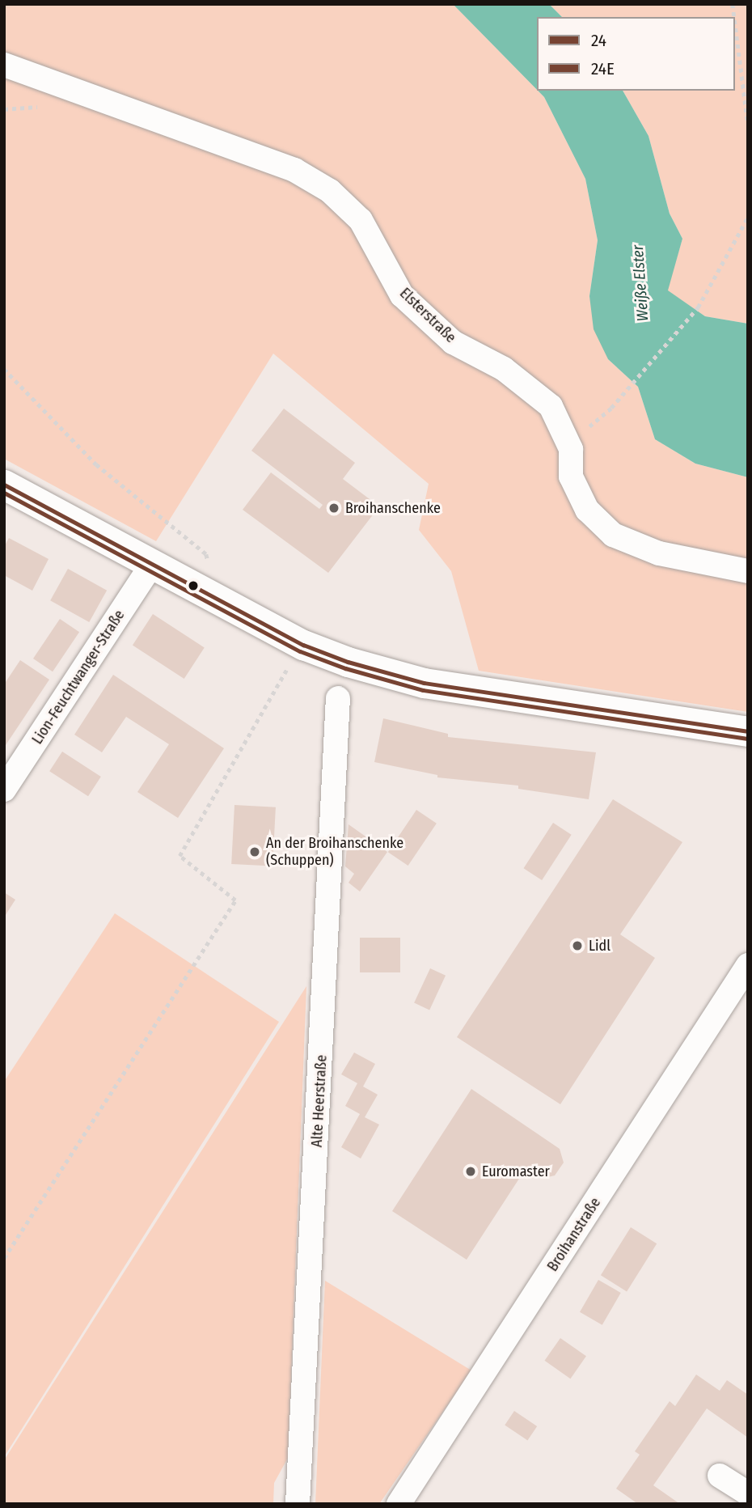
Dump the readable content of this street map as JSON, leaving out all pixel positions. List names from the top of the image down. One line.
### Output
{"streets":{"street":["Elsterstraße","Lion-Feuchtwanger-Straße","Alte Heerstraße","Broihanstraße"]},"water":["Weiße Elster"],"places":["Broihanschenke","An der Broihanschenke (Schuppen)","Lidl","Euromaster"],"lines":["transit line 24","transit line 24E"],"legend":["24","24E"]}
